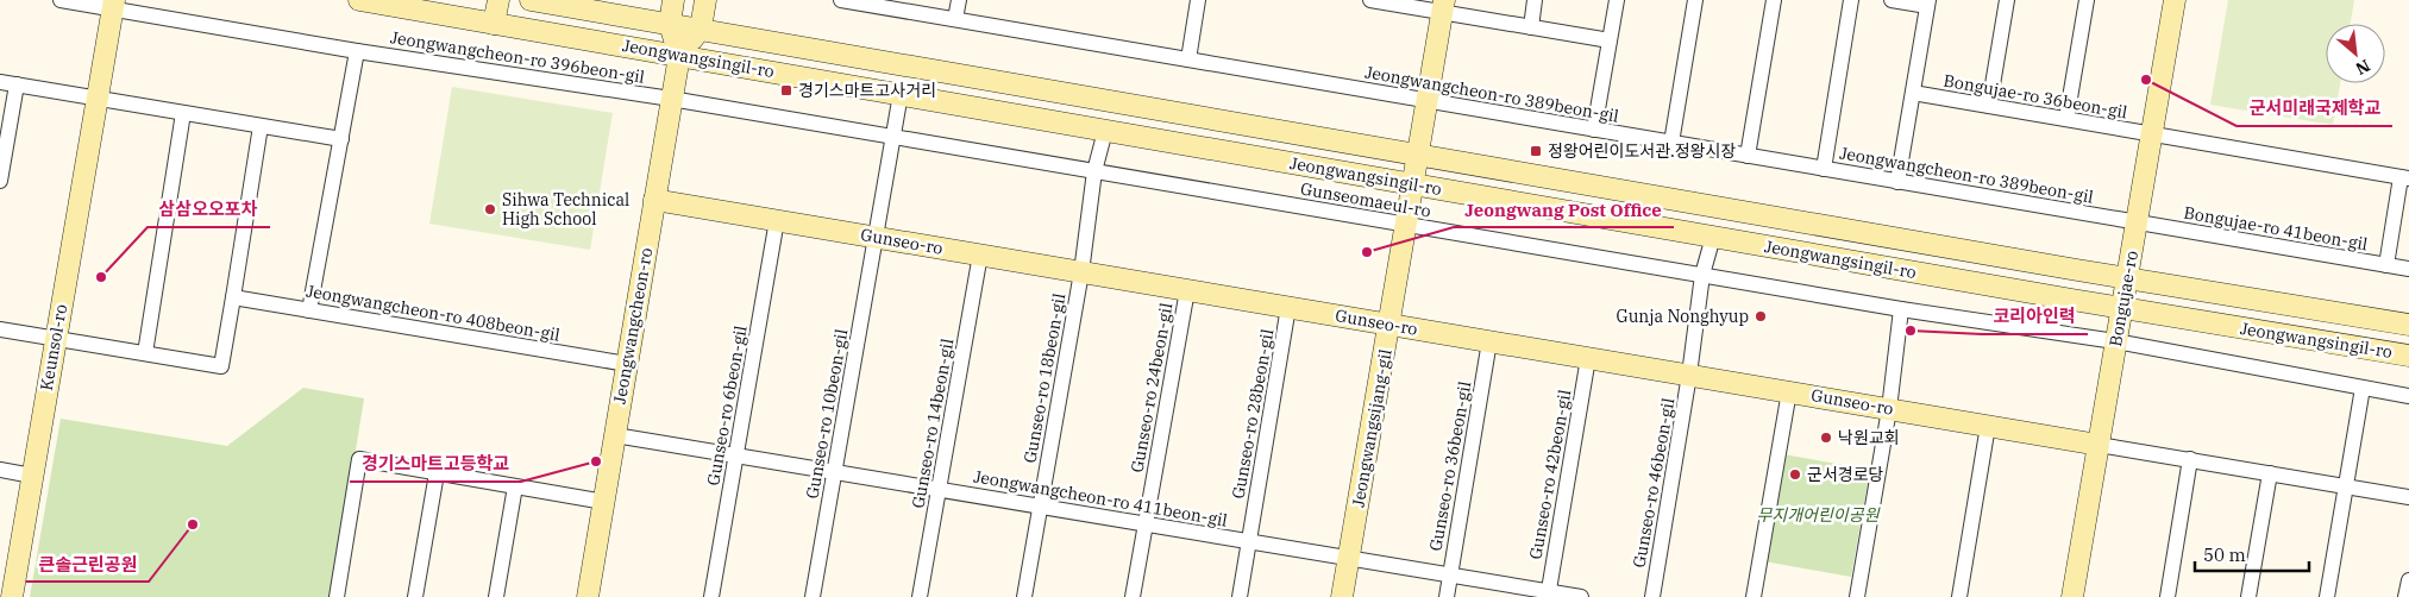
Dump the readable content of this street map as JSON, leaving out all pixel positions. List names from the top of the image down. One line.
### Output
{"streets":{"street":["Jeongwangcheon-ro 396beon-gil","Jeongwangsingil-ro","Jeongwangcheon-ro 389beon-gil","Bongujae-ro 36beon-gil","Gunseomaeul-ro","Bongujae-ro 41beon-gil","Gunseo-ro","Bongujae-ro","Jeongwangcheon-ro 408beon-gil","Jeongwangcheon-ro","Keunsol-ro","Gunseo-ro 18beon-gil","Gunseo-ro 24beon-gil","Gunseo-ro 6beon-gil","Gunseo-ro 10beon-gil","Gunseo-ro 28beon-gil","Gunseo-ro 14beon-gil","Jeongwangsijang-gil","Gunseo-ro 36beon-gil","Gunseo-ro 42beon-gil","Gunseo-ro 46beon-gil","Jeongwangcheon-ro 411beon-gil"]},"crossings":[["Jeongwangcheon-ro 396beon-gil","Gunseomaeul-ro"],["Jeongwangcheon-ro 396beon-gil","Jeongwangcheon-ro"],["Jeongwangcheon-ro 396beon-gil","Keunsol-ro"],["Jeongwangsingil-ro","Bongujae-ro"],["Jeongwangsingil-ro","Jeongwangcheon-ro"],["Jeongwangsingil-ro","Jeongwangsijang-gil"],["Jeongwangcheon-ro 389beon-gil","Bongujae-ro 41beon-gil"],["Jeongwangcheon-ro 389beon-gil","Bongujae-ro"],["Jeongwangcheon-ro 389beon-gil","Jeongwangsijang-gil"],["Bongujae-ro 36beon-gil","Bongujae-ro"],["Gunseomaeul-ro","Bongujae-ro"],["Gunseomaeul-ro","Jeongwangcheon-ro"],["Gunseomaeul-ro","Jeongwangsijang-gil"],["Bongujae-ro 41beon-gil","Bongujae-ro"],["Gunseo-ro","Bongujae-ro"],["Gunseo-ro","Jeongwangcheon-ro"],["Gunseo-ro","Gunseo-ro 18beon-gil"],["Gunseo-ro","Gunseo-ro 24beon-gil"],["Gunseo-ro","Gunseo-ro 6beon-gil"],["Gunseo-ro","Gunseo-ro 10beon-gil"],["Gunseo-ro","Gunseo-ro 28beon-gil"],["Gunseo-ro","Gunseo-ro 14beon-gil"],["Gunseo-ro","Jeongwangsijang-gil"],["Gunseo-ro","Gunseo-ro 36beon-gil"],["Gunseo-ro","Gunseo-ro 42beon-gil"],["Gunseo-ro","Gunseo-ro 46beon-gil"],["Jeongwangcheon-ro 408beon-gil","Jeongwangcheon-ro"],["Jeongwangcheon-ro","Jeongwangcheon-ro 411beon-gil"],["Gunseo-ro 18beon-gil","Jeongwangcheon-ro 411beon-gil"],["Gunseo-ro 24beon-gil","Jeongwangcheon-ro 411beon-gil"],["Gunseo-ro 6beon-gil","Jeongwangcheon-ro 411beon-gil"],["Gunseo-ro 10beon-gil","Jeongwangcheon-ro 411beon-gil"],["Gunseo-ro 28beon-gil","Jeongwangcheon-ro 411beon-gil"],["Gunseo-ro 14beon-gil","Jeongwangcheon-ro 411beon-gil"],["Jeongwangsijang-gil","Jeongwangcheon-ro 411beon-gil"],["Gunseo-ro 36beon-gil","Jeongwangcheon-ro 411beon-gil"],["Gunseo-ro 42beon-gil","Jeongwangcheon-ro 411beon-gil"]],"parks":["무지개어린이공원"],"places":{"other":["군서미래국제학교","Sihwa Technical High School","Jeongwang Post Office","삼삼오오포차","Gunja Nonghyup","코리아인력","낙원교회","경기스마트고등학교","군서경로당","큰솔근린공원"],"transit":["경기스마트고사거리","정왕어린이도서관.정왕시장"]},"scale_bar":"50 m","north":"bottom right"}
